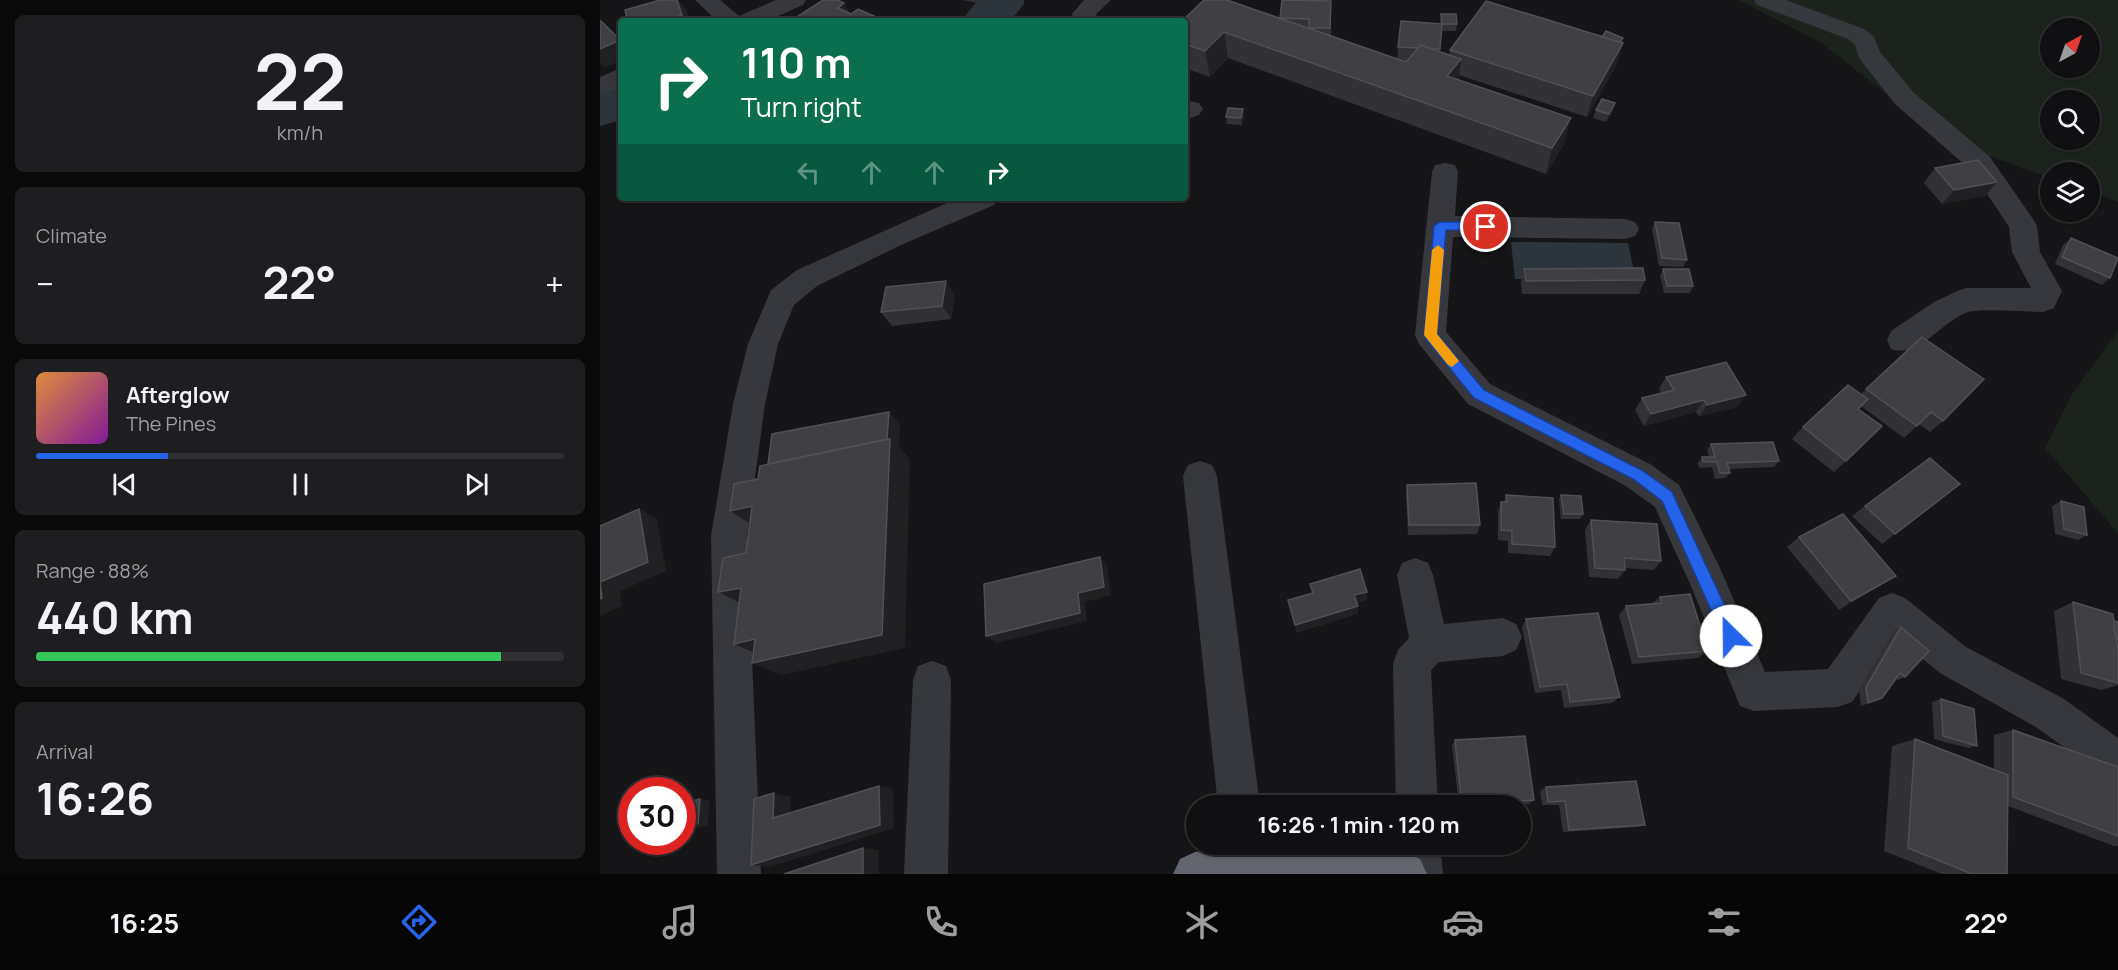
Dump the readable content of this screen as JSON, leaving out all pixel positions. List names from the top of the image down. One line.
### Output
{"north":"top right","page":{"tile":[["22","km/h"],"Climate",["Range · 88%","440 km"],["Arrival","16:26"]],"turn":["110 m","Turn right"],"heat":["−","22°","+"],"song":["Afterglow","The Pines"],"limit":"30","trip":"16:26 · 1 min · 120 m","tabs":["16:25","22°"]}}
